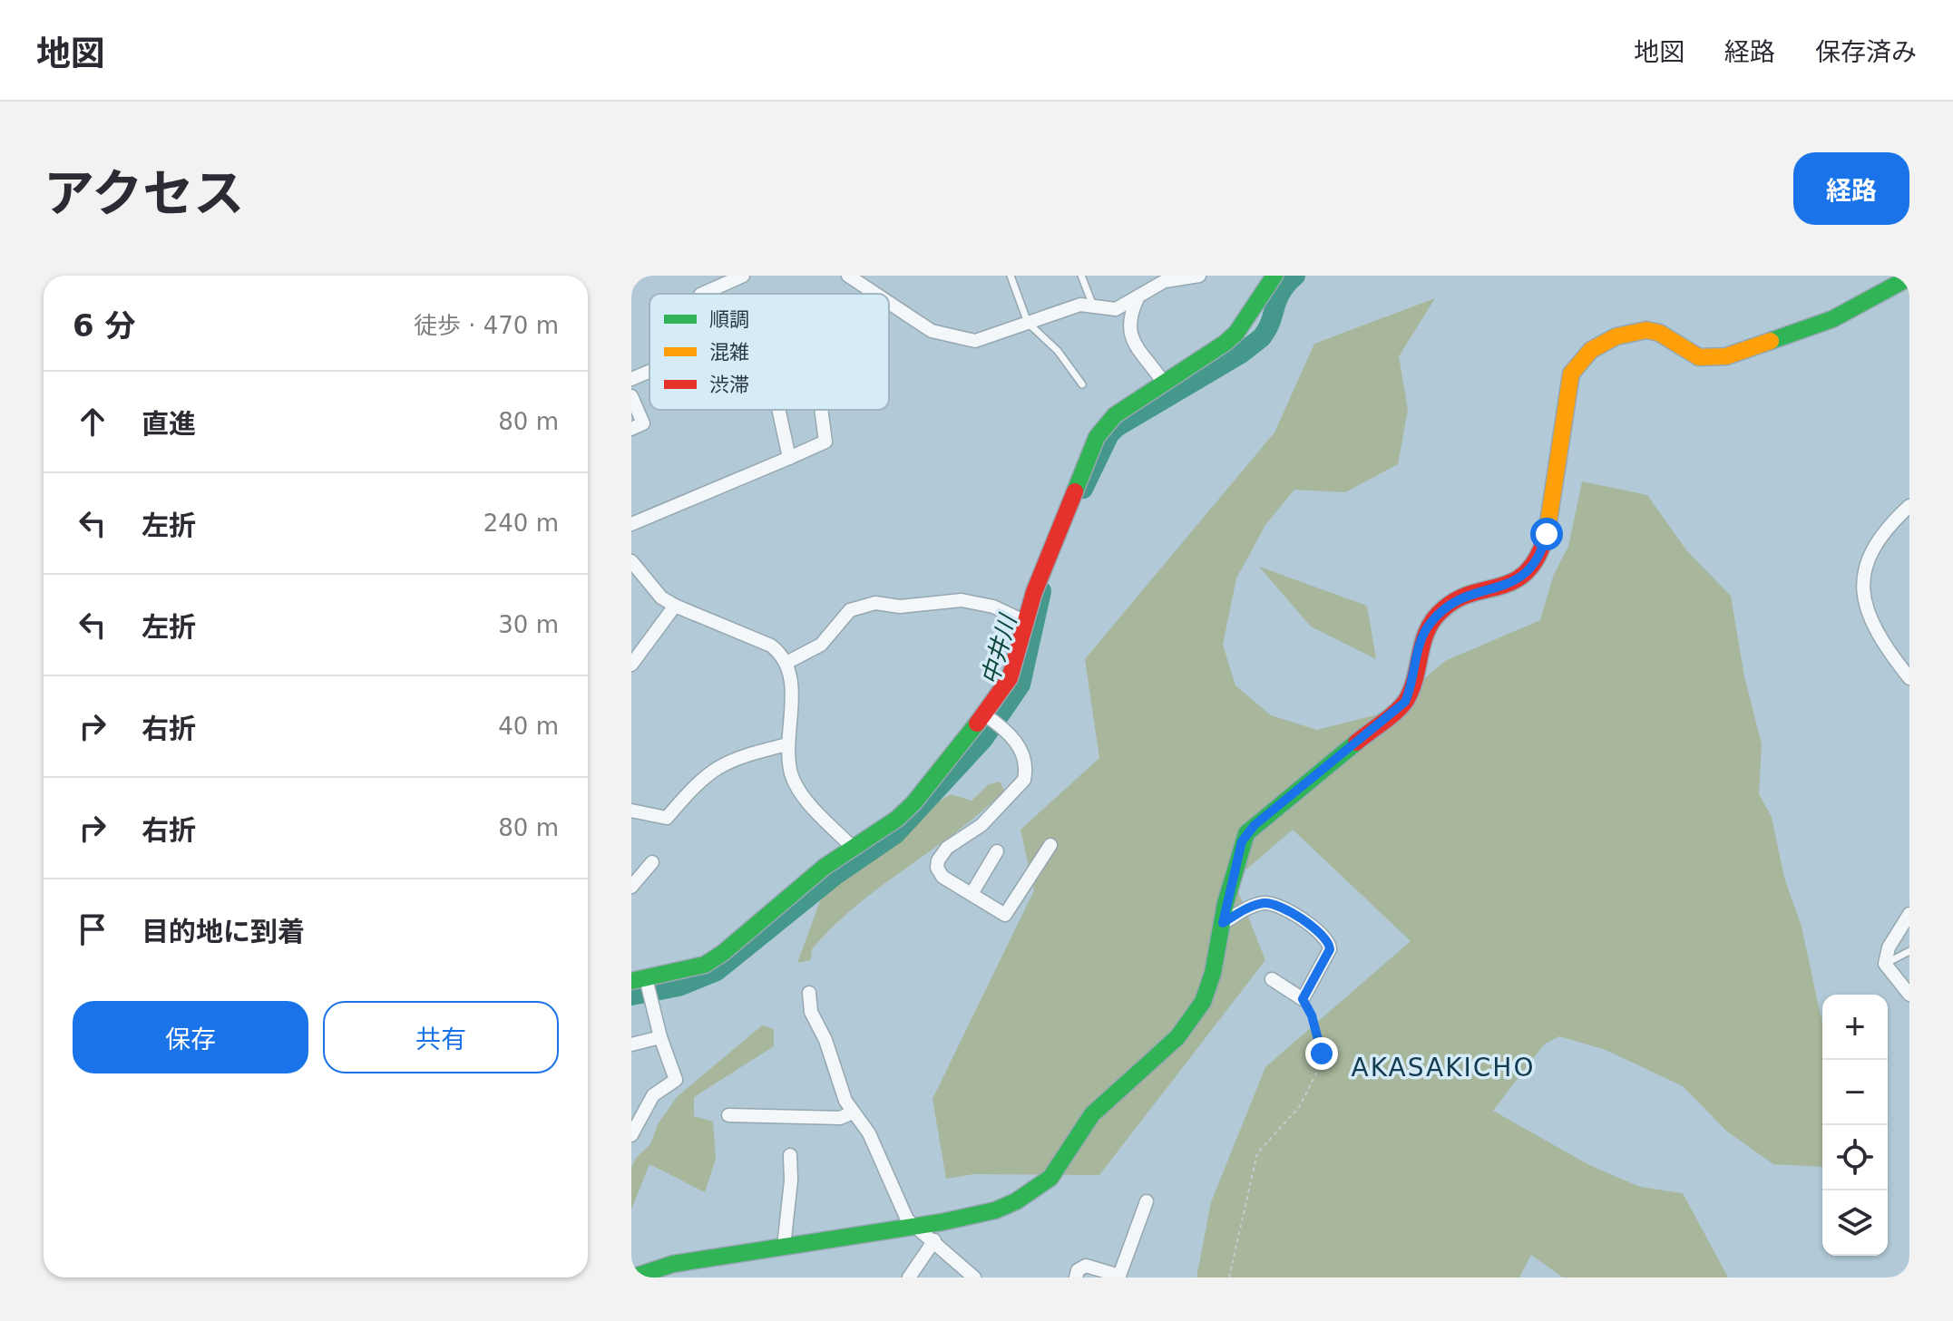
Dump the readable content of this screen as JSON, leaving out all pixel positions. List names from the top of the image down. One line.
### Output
{"districts":["AKASAKICHO"],"water":["中井川"],"legend":["順調","混雑","渋滞"],"page":{"header":"地図","nav":["地図","経路","保存済み"],"title":"アクセス","buttons":["経路",["保存","共有"]],"heading":["6 分","徒歩 · 470 m"],"list":[["直進","80 m"],["左折","240 m"],["左折","30 m"],["右折","40 m"],["右折","80 m"],"目的地に到着"],"map_buttons":["+","−"]}}
